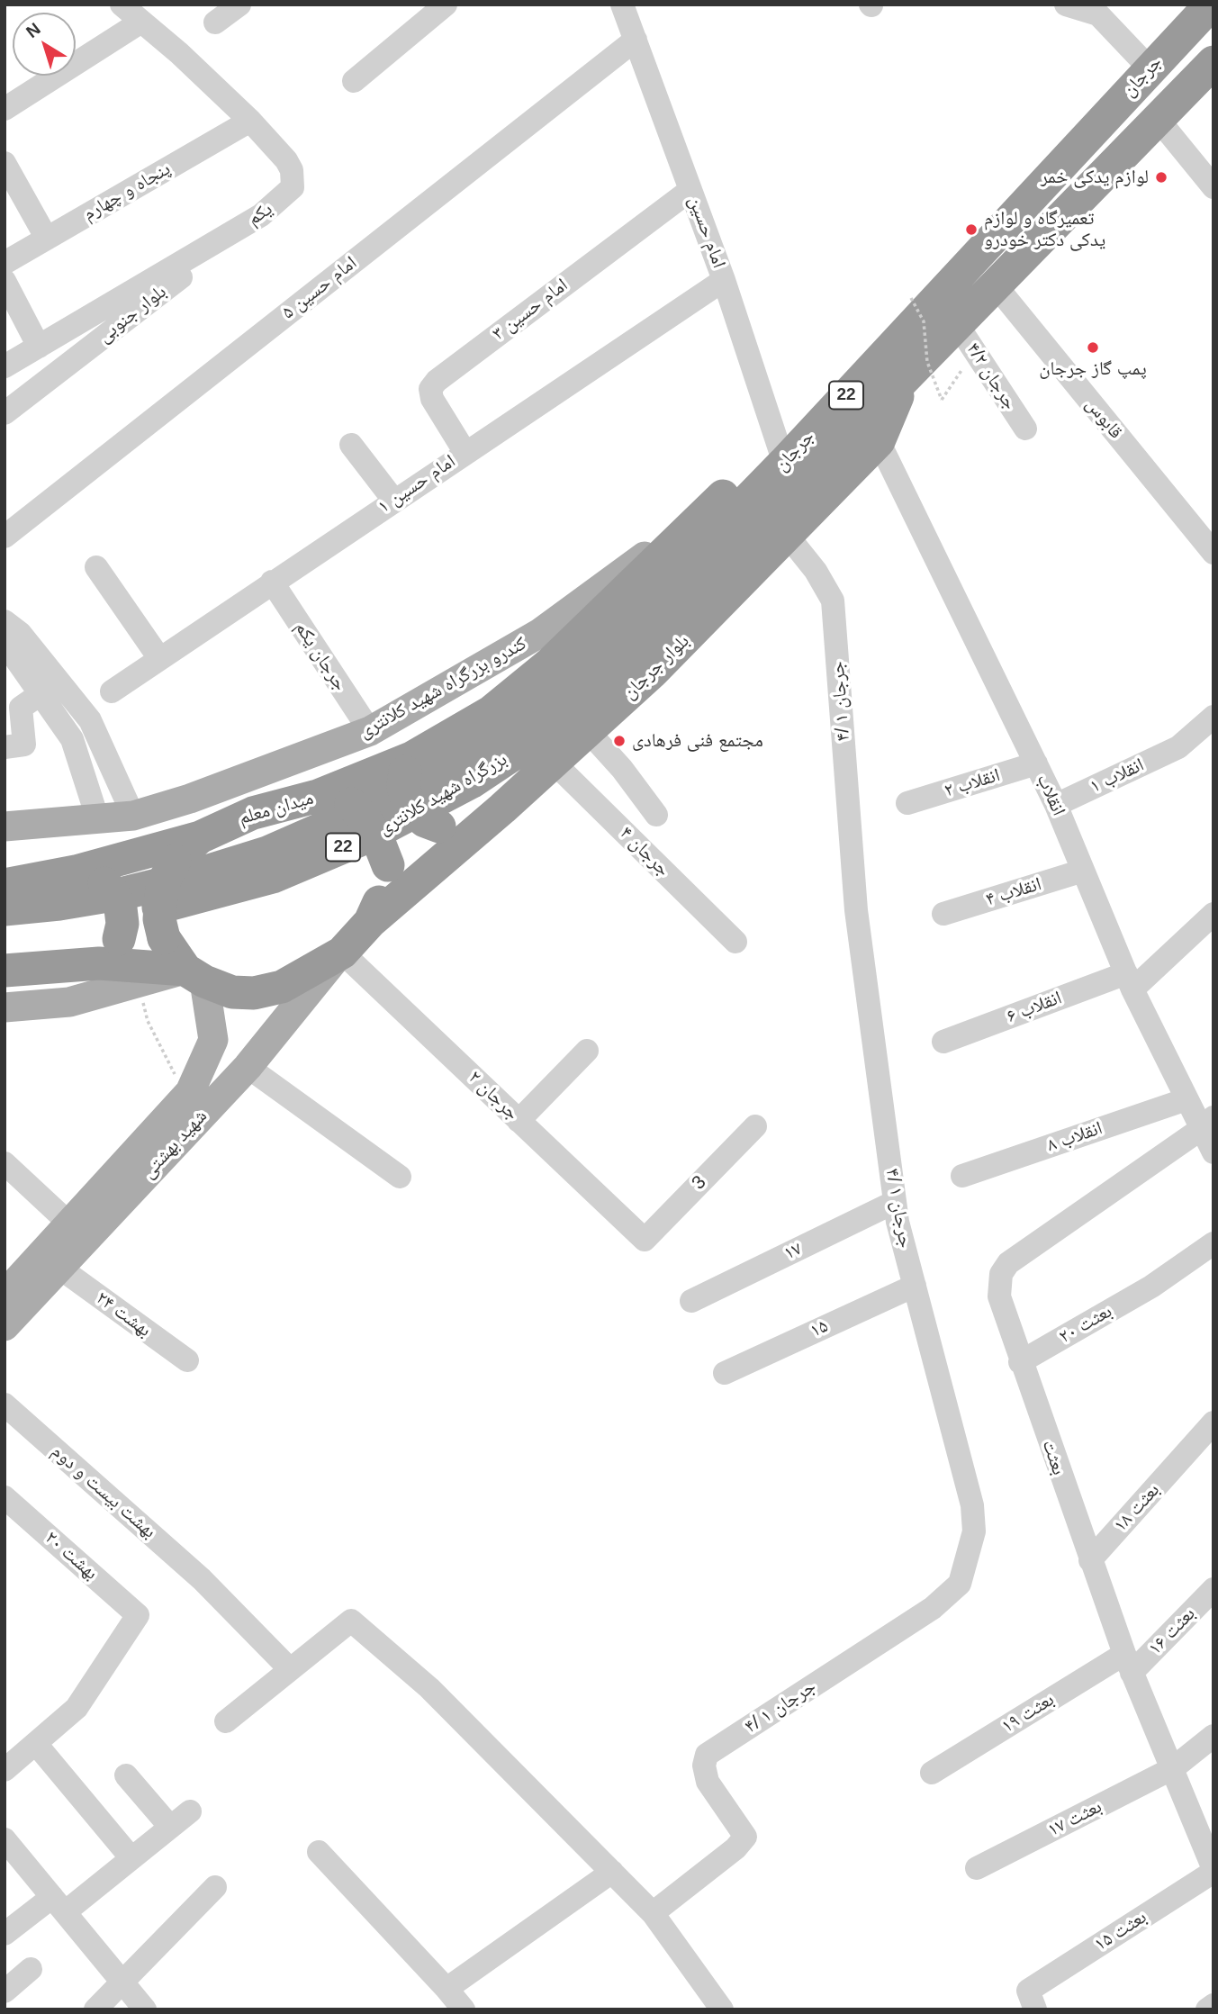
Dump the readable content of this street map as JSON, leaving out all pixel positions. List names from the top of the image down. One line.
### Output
{"streets":{"highway":["جرجان","22","بلوار جرجان","بزرگراه شهید کلانتری","میدان معلم"],"main road":["کندرو بزرگراه شهید کلانتری","شهید بهشتی"],"street":["پنجاه و چهارم","یکم","امام حسین","امام حسین ۵","امام حسین ۳","بلوار جنوبی","۴/۲ جرجان","قابوس","امام حسین ۱","جرجان یکم","جرجان ۱ /۴","انقلاب ۱","۲ انقلاب","انقلاب","۴ جرجان","۴ انقلاب","۶ انقلاب","جرجان ۲","۸ انقلاب","3","۱۷","بهشت ۲۴","۲۰ بعثت","۱۵","بعثت","بهشت بیست و دوم","۱۸ بعثت","بهشت ۲۰","۱۶ بعثت","بعثت ۱۹","۱۷ بعثت","بعثت ۱۵"]},"crossings":[["جرجان","امام حسین"],["جرجان","۴/۲ جرجان"],["جرجان","قابوس"],["جرجان","بلوار جرجان"],["جرجان","بزرگراه شهید کلانتری"],["پنجاه و چهارم","یکم"],["یکم","بلوار جنوبی"],["امام حسین","امام حسین ۵"],["امام حسین","امام حسین ۳"],["امام حسین","امام حسین ۱"],["امام حسین ۳","امام حسین ۱"],["امام حسین ۱","جرجان یکم"],["جرجان یکم","کندرو بزرگراه شهید کلانتری"],["بلوار جرجان","جرجان ۱ /۴"],["بلوار جرجان","انقلاب"],["بلوار جرجان","میدان معلم"],["بلوار جرجان","۴ جرجان"],["بلوار جرجان","جرجان ۲"],["بلوار جرجان","شهید بهشتی"],["جرجان ۱ /۴","۱۷"],["جرجان ۱ /۴","۱۵"],["انقلاب ۱","انقلاب"],["۲ انقلاب","انقلاب"],["انقلاب","۴ انقلاب"],["انقلاب","۶ انقلاب"],["انقلاب","۸ انقلاب"],["انقلاب","بعثت"],["میدان معلم","جرجان ۲"],["میدان معلم","شهید بهشتی"],["جرجان ۲","شهید بهشتی"],["جرجان ۲","3"],["شهید بهشتی","بهشت ۲۴"],["۲۰ بعثت","بعثت"],["بعثت","۱۸ بعثت"],["بعثت","۱۶ بعثت"],["بعثت","بعثت ۱۹"],["بعثت","۱۷ بعثت"],["بعثت","بعثت ۱۵"],["۱۶ بعثت","بعثت ۱۹"]],"places":["لوازم یدکی خمر","تعمیرگاه و لوازم یدکی دکتر خودرو","پمپ گاز جرجان","مجتمع فنی فرهادی"],"north":"top left"}
